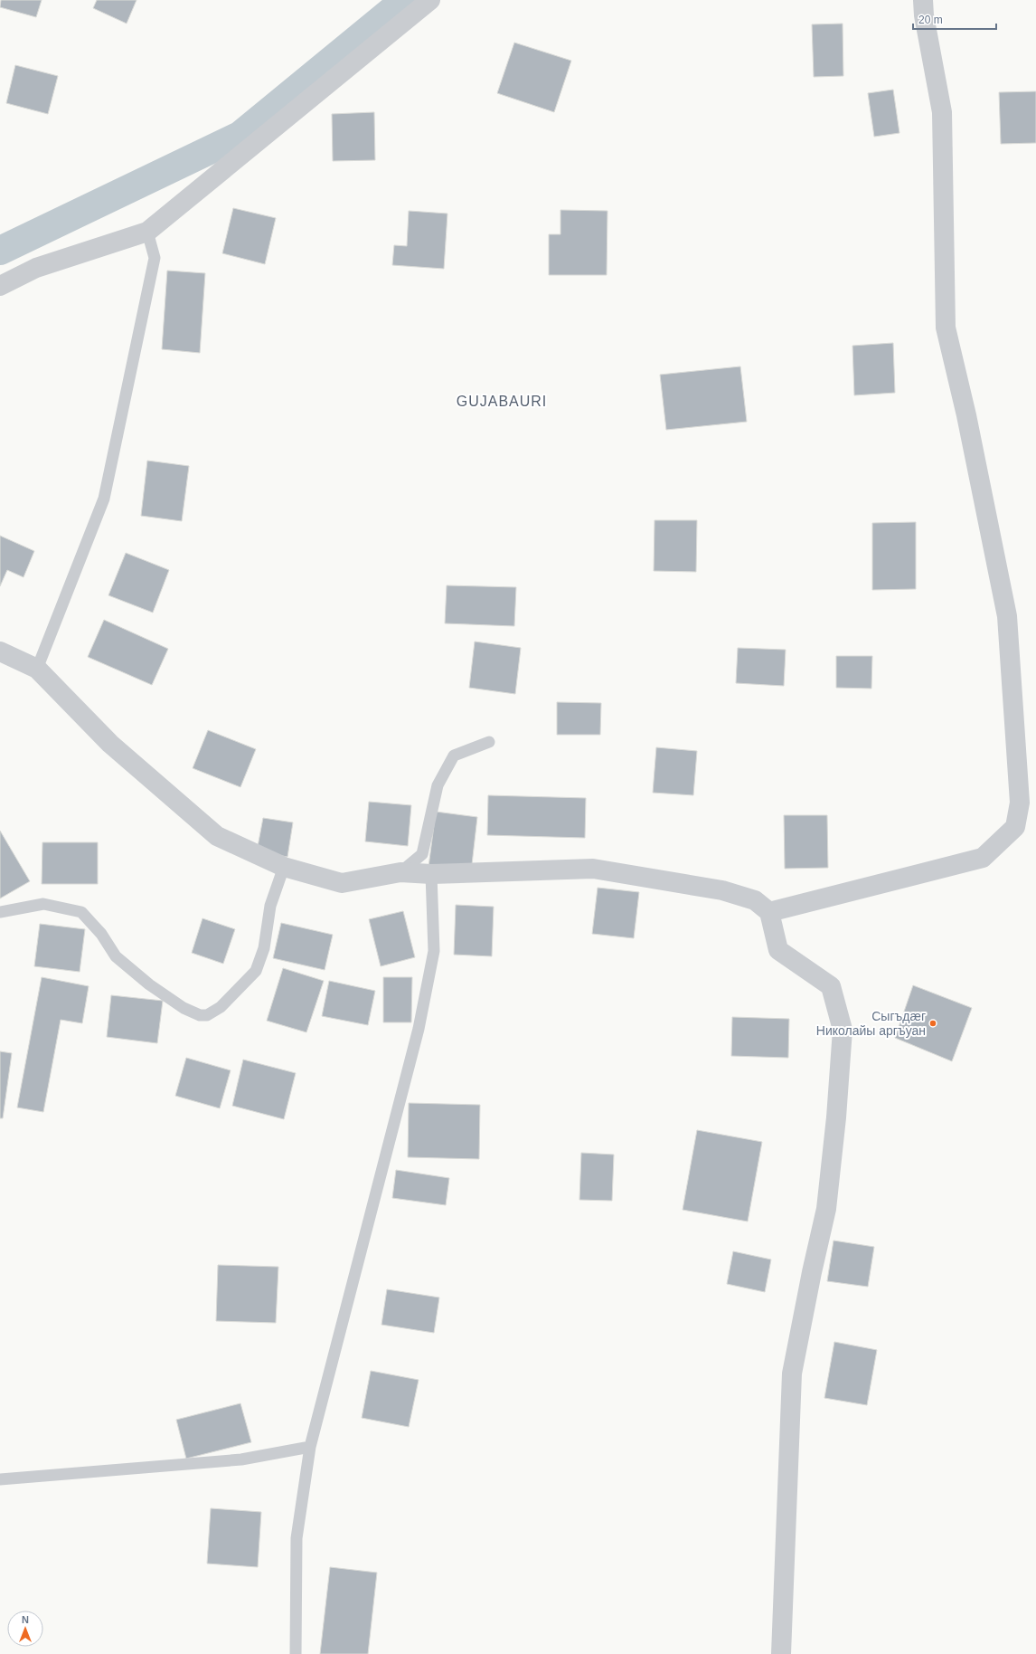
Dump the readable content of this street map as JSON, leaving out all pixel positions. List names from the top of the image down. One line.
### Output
{"districts":["GUJABAURI"],"places":["Сыгъдæг Николайы аргъуан"],"scale_bar":"20 m","north":"top"}
